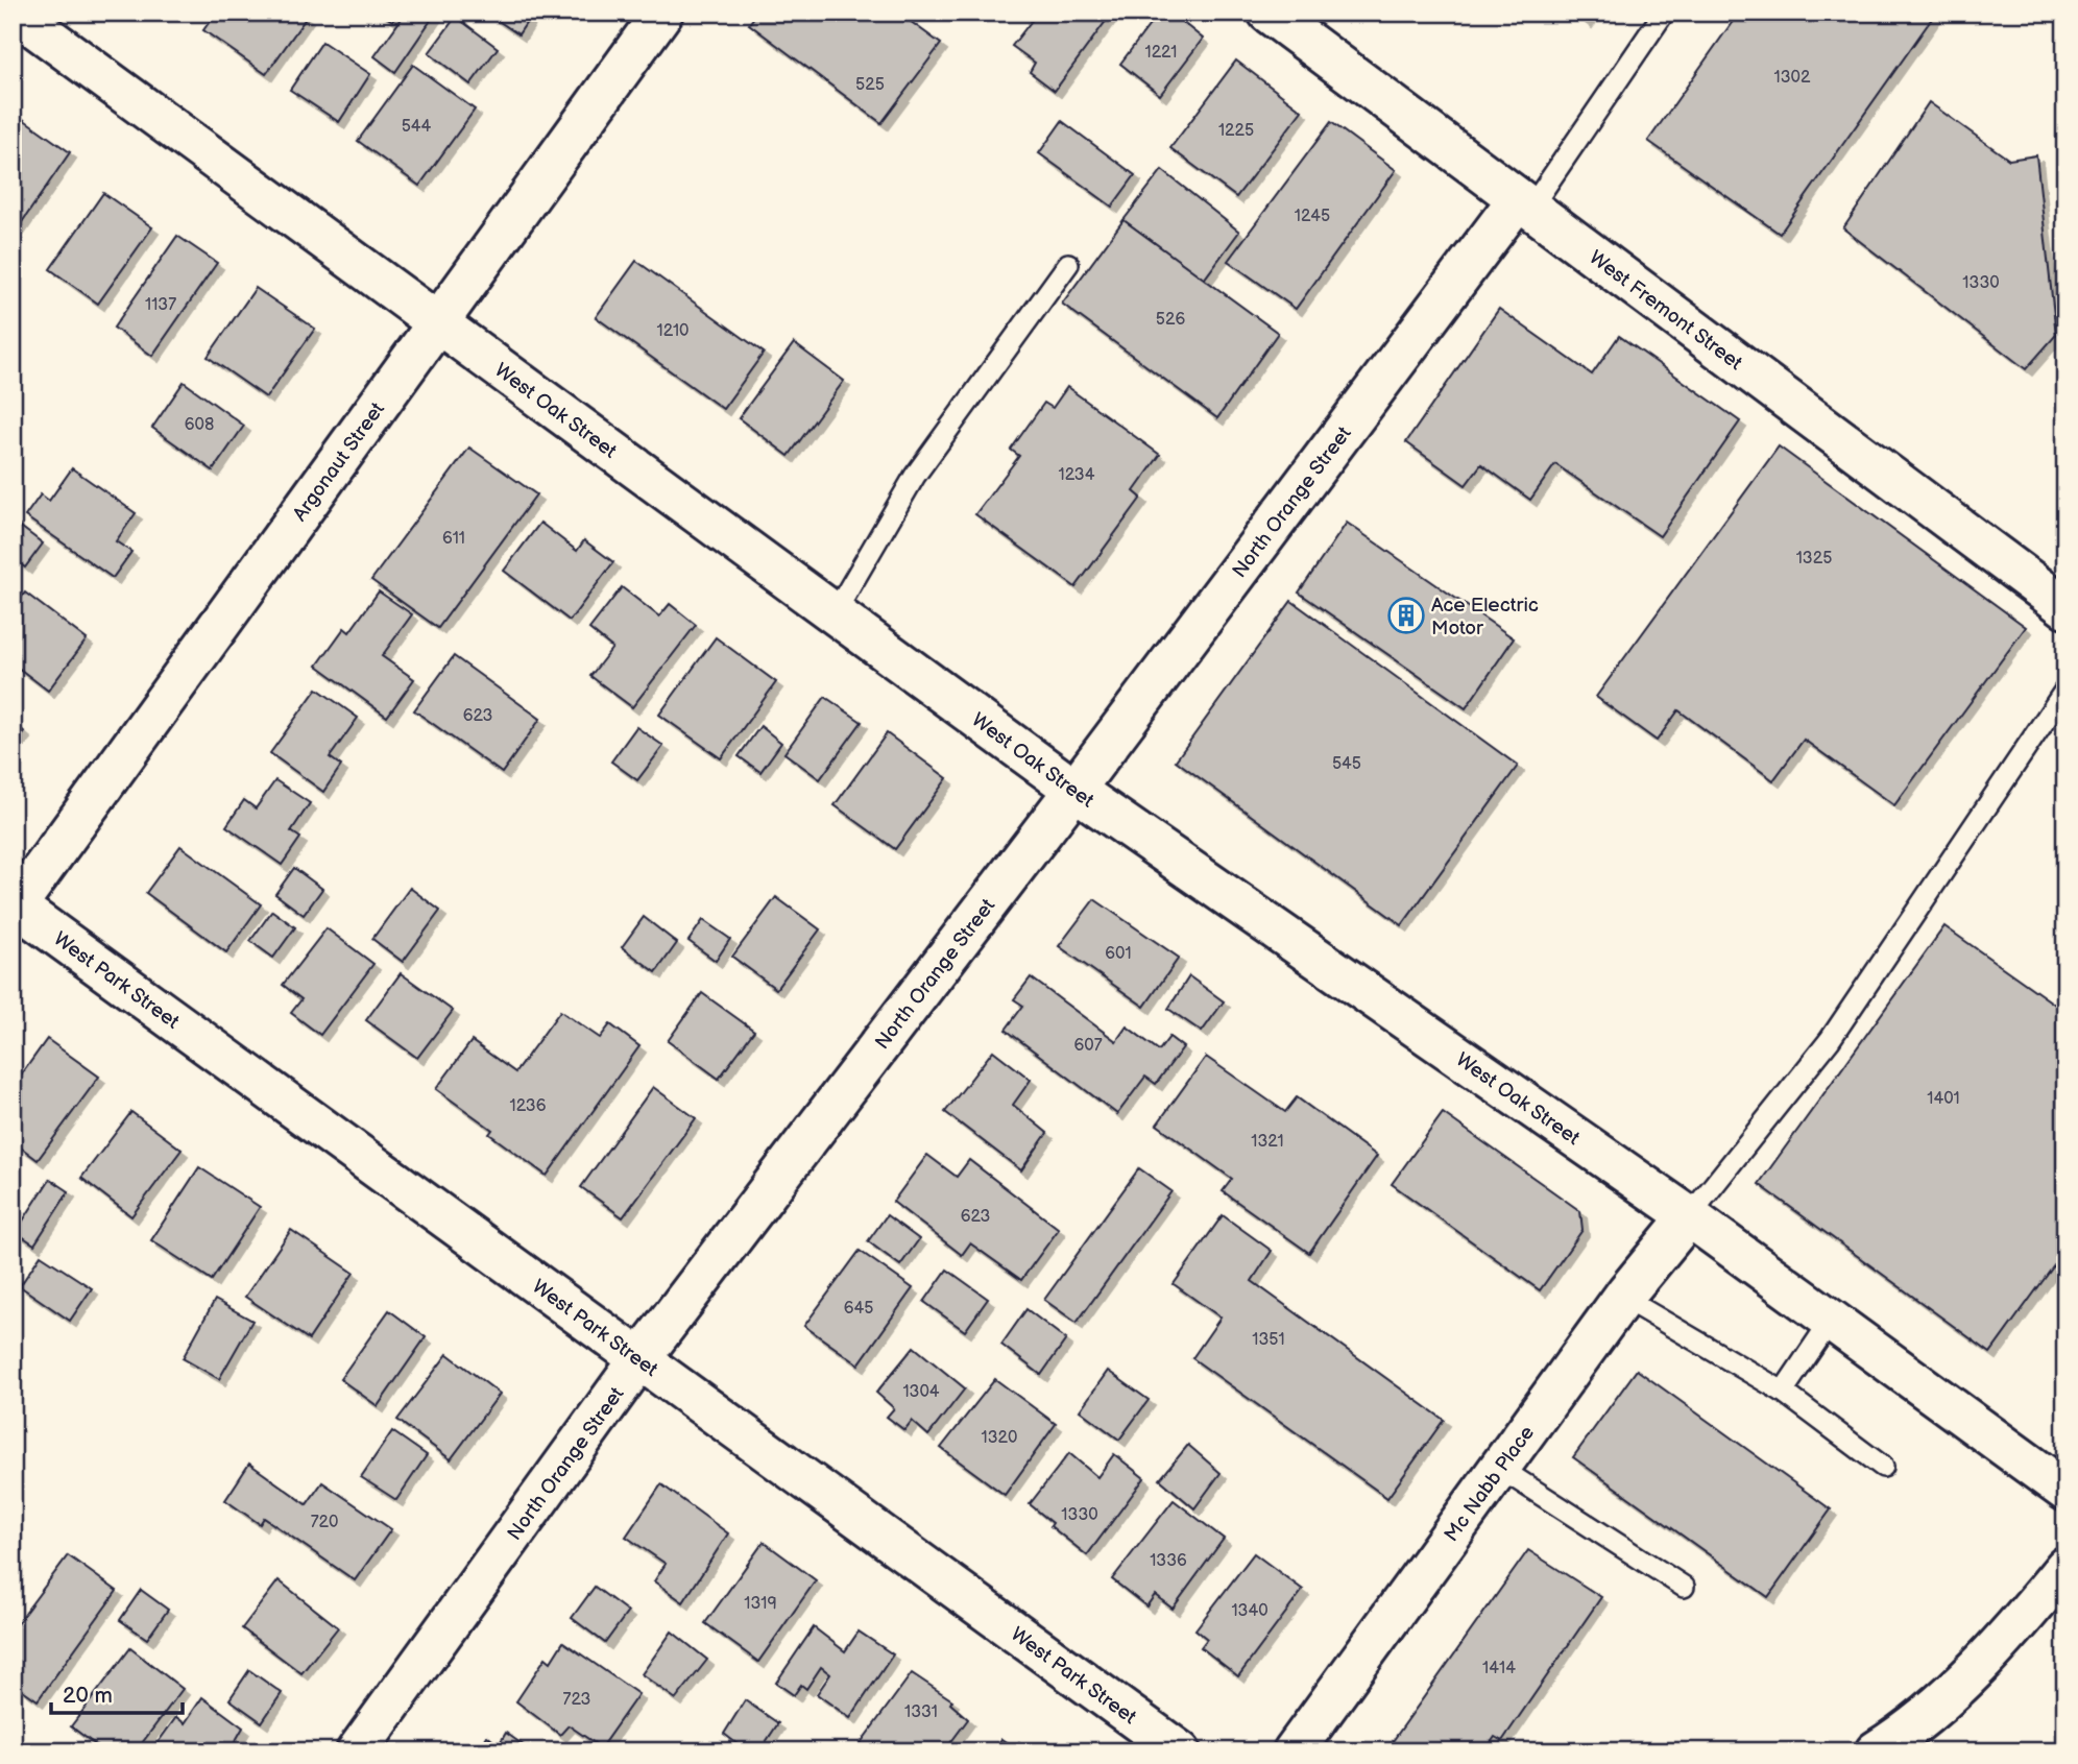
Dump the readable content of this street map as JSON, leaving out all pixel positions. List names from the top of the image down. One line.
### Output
{"streets":{"main road":["West Fremont Street","West Oak Street","Argonaut Street","North Orange Street","West Park Street","Mc Nabb Place"]},"crossings":[["West Fremont Street","North Orange Street"],["West Oak Street","Argonaut Street"],["West Oak Street","North Orange Street"],["West Oak Street","Mc Nabb Place"],["Argonaut Street","West Park Street"],["North Orange Street","West Park Street"]],"places":{"building":["Ace Electric Motor"]},"house_numbers":["1221","1302","525","544","1225","1245","1330","1137","526","1210","608","1234","611","1325","623","545","601","607","1401","1236","1321","623","645","1351","1304","1320","1330","720","1336","1319","1340","1414","723","1331"],"scale_bar":"20 m"}
